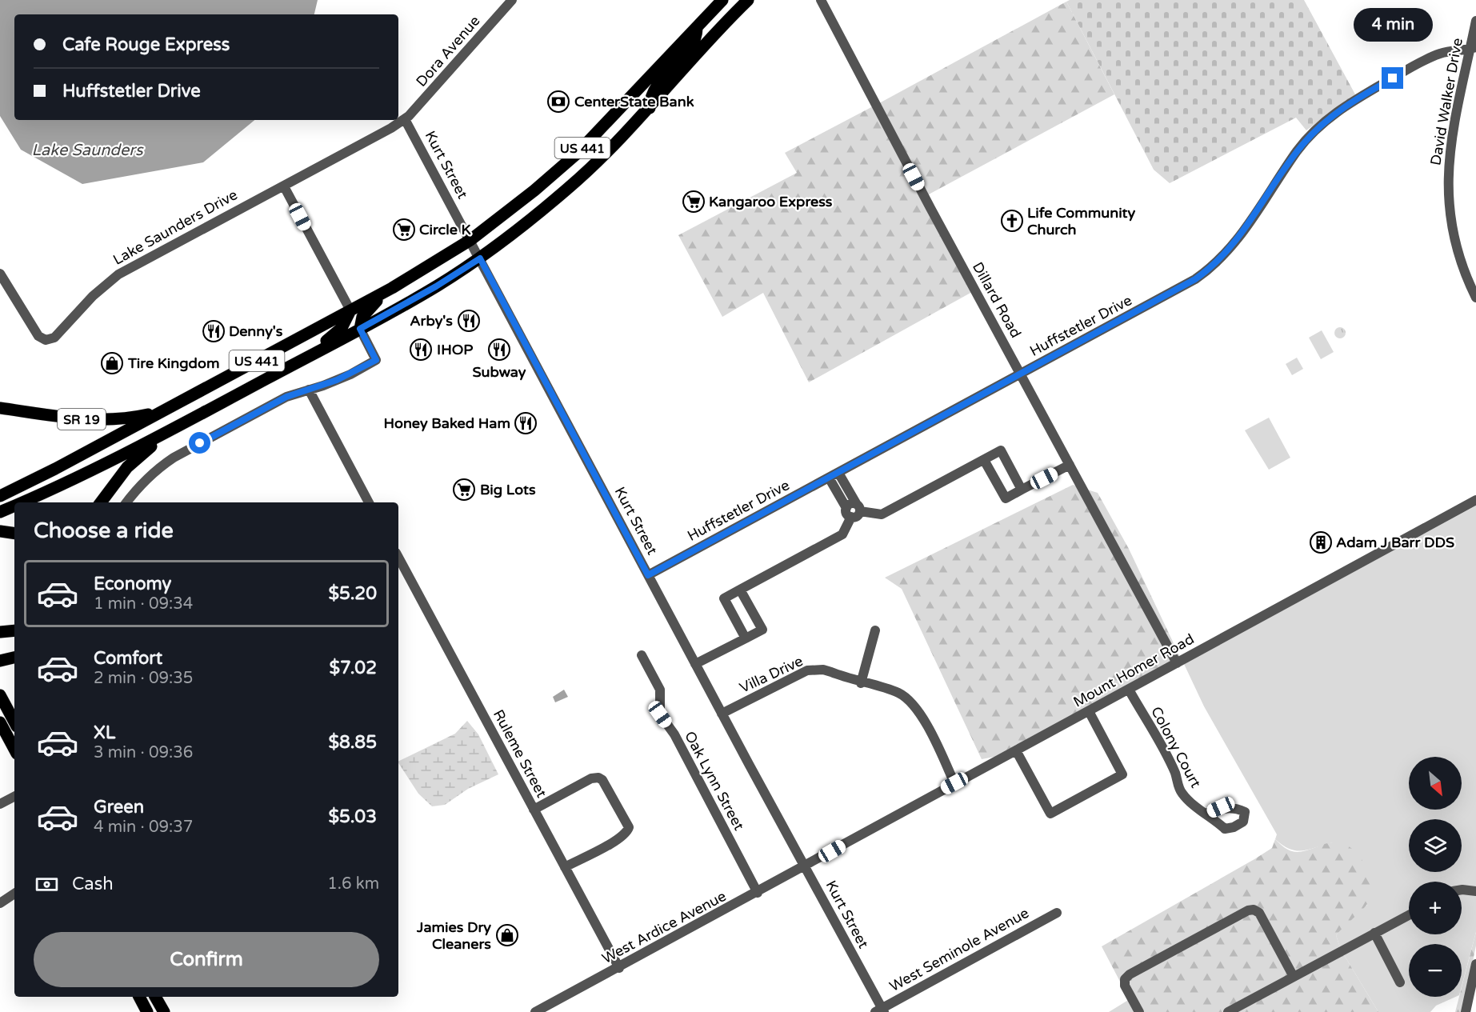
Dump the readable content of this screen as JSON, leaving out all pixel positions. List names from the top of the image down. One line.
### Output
{"streets":{"main road":["US 441","SR 19"],"street":["Dora Avenue","David Walker Drive","Kurt Street","Lake Saunders Drive","Dillard Road","Huffstetler Drive","Mount Homer Road","Villa Drive","Colony Court","Ruleme Street","Oak Lynn Street","West Ardice Avenue","West Seminole Avenue"]},"crossings":[["Dora Avenue","Kurt Street"],["Dora Avenue","Lake Saunders Drive"],["David Walker Drive","Huffstetler Drive"],["US 441","Kurt Street"],["US 441","SR 19"],["Kurt Street","Lake Saunders Drive"],["Kurt Street","Huffstetler Drive"],["Kurt Street","Mount Homer Road"],["Kurt Street","Villa Drive"],["Kurt Street","West Ardice Avenue"],["Kurt Street","West Seminole Avenue"],["Dillard Road","Huffstetler Drive"],["Dillard Road","Mount Homer Road"],["Mount Homer Road","Villa Drive"],["Mount Homer Road","Colony Court"],["Mount Homer Road","West Ardice Avenue"],["Ruleme Street","West Ardice Avenue"],["Oak Lynn Street","West Ardice Avenue"]],"water":["Lake Saunders"],"places":{"bank":["CenterState Bank"],"supermarket":["Kangaroo Express","Circle K","Big Lots"],"church":["Life Community Church"],"restaurant":["Arby's","Denny's","IHOP","Subway","Honey Baked Ham"],"shop":["Tire Kingdom","Jamies Dry Cleaners"],"building":["Adam J Barr DDS"]},"north":"bottom right","page":{"bubble":"4 min","banner":["Cafe Rouge Express","Huffstetler Drive"],"heading":"Choose a ride","list":[{"name":"Economy","note":"1 min · 09:34","value":"$5.20"},{"name":"Comfort","note":"2 min · 09:35","value":"$7.02"},{"name":"XL","note":"3 min · 09:36","value":"$8.85"},{"name":"Green","note":"4 min · 09:37","value":"$5.03"}],"map_buttons":["+","−"],"pay":["Cash","1.6 km"],"buttons":"Confirm"}}
